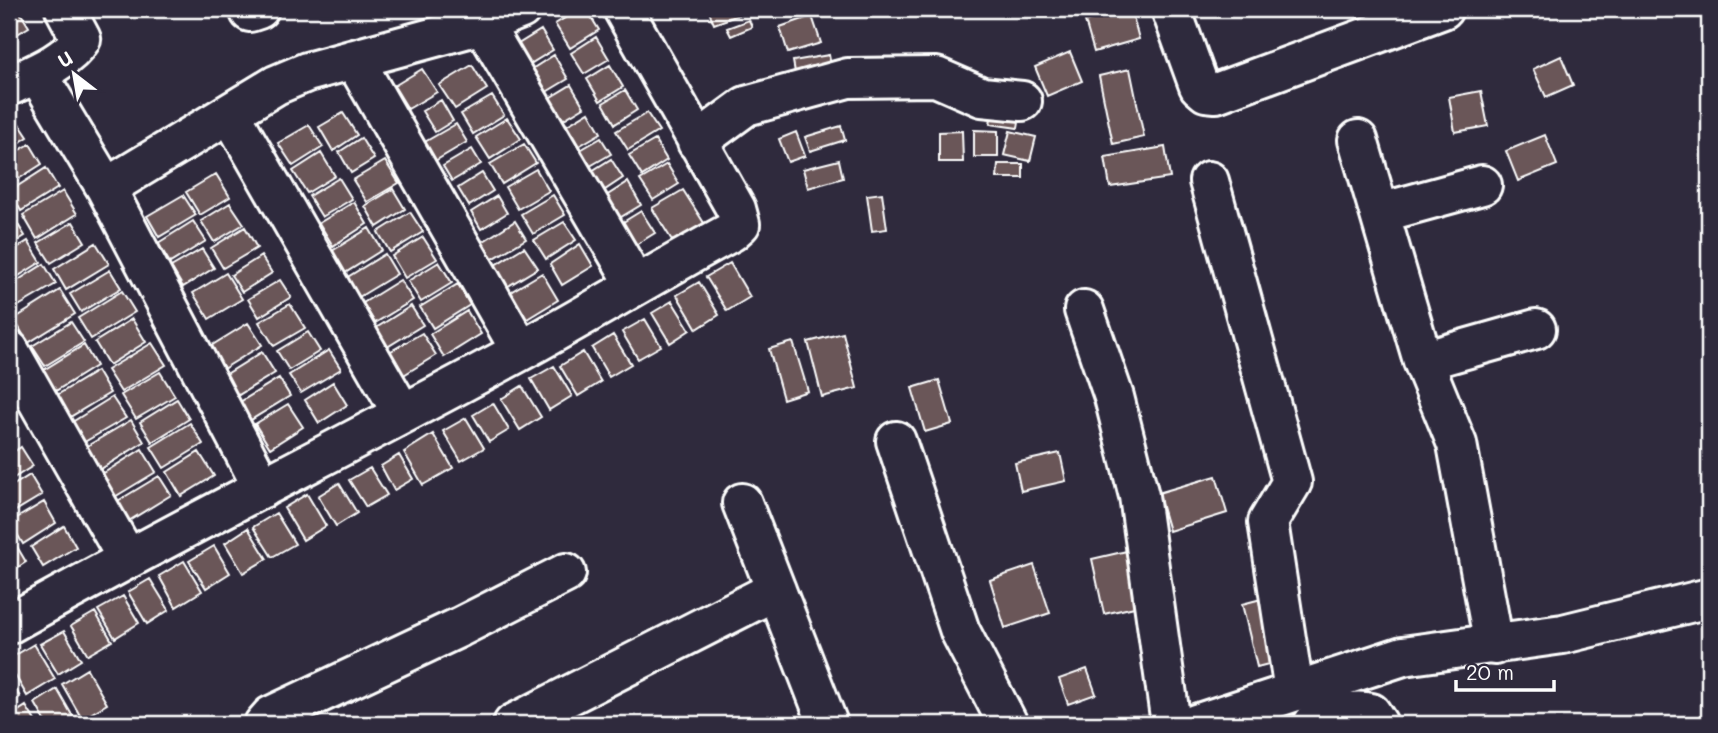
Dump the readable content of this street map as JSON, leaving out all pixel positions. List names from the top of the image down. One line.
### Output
{"scale_bar":"20 m","north":"top left"}
